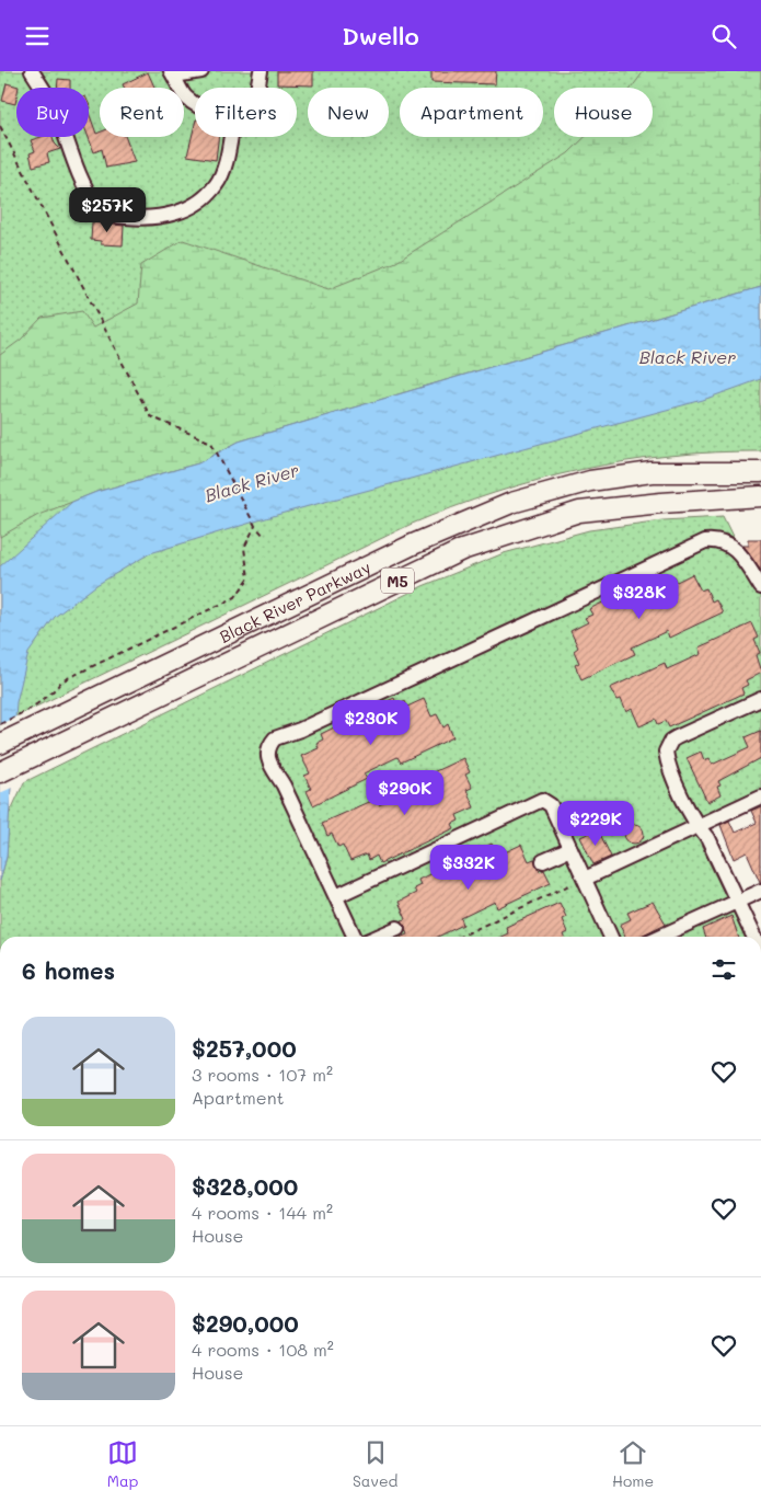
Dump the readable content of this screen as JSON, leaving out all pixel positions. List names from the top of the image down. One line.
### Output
{"streets":{"highway":["M5","Black River Parkway"]},"water":["Black River"],"page":{"header":"Dwello","chip":["Buy","Rent","Filters","New","Apartment","House"],"price":["$257K","$328K","$230K","$290K","$229K","$332K"],"heading":"6 homes","list":[{"name":"$257,000","note":"3 rooms · 107 m² · Apartment"},{"name":"$328,000","note":"4 rooms · 144 m² · House"},{"name":"$290,000","note":"4 rooms · 108 m² · House"}],"tabs":["Map","Saved","Home"]}}
